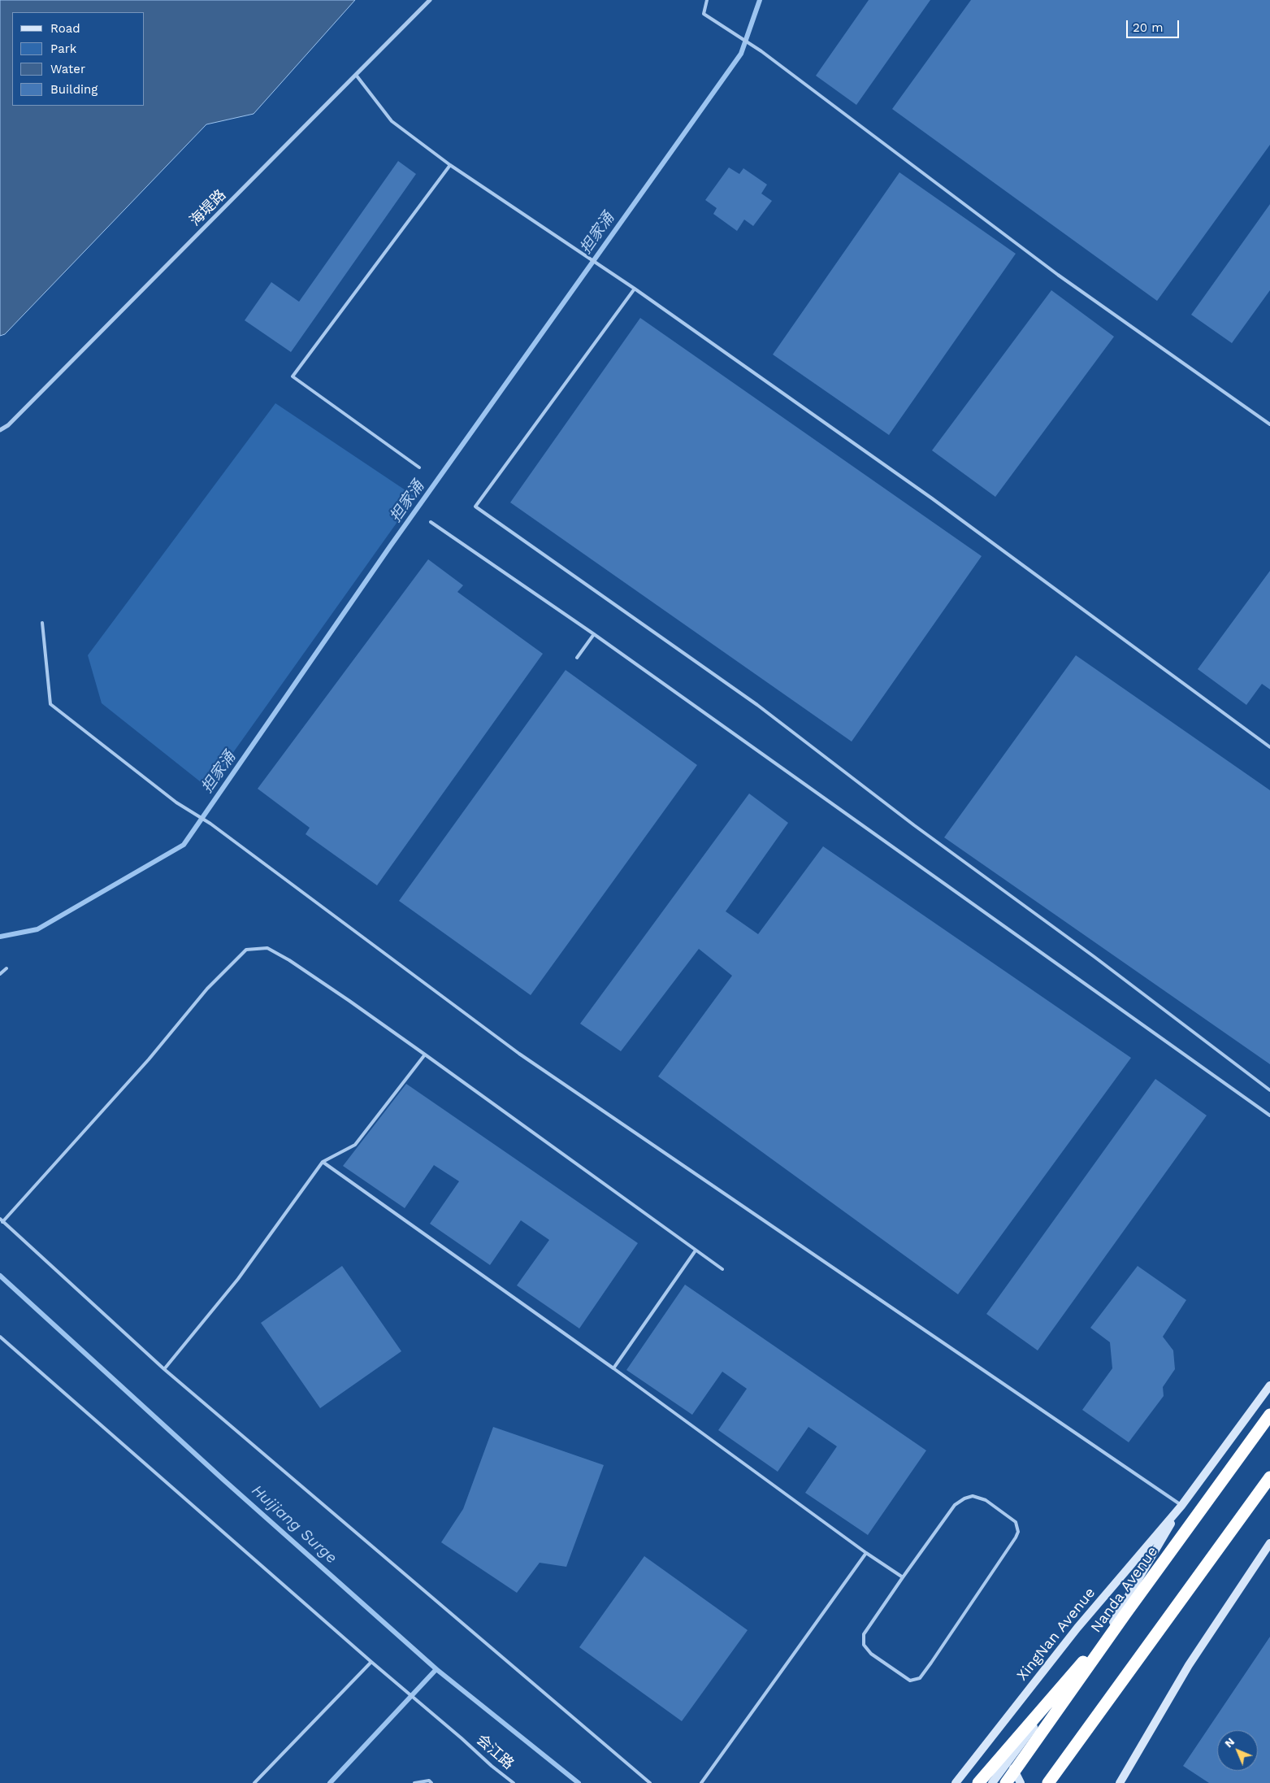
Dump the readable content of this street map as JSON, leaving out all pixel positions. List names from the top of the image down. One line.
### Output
{"streets":{"highway":["Nanda Avenue"],"main road":["XingNan Avenue"],"street":["海堤路"],"lane":["会江路"]},"water":["担家涌","Huijiang Surge"],"legend":["Road","Park","Water","Building"],"scale_bar":"20 m","north":"top left"}
